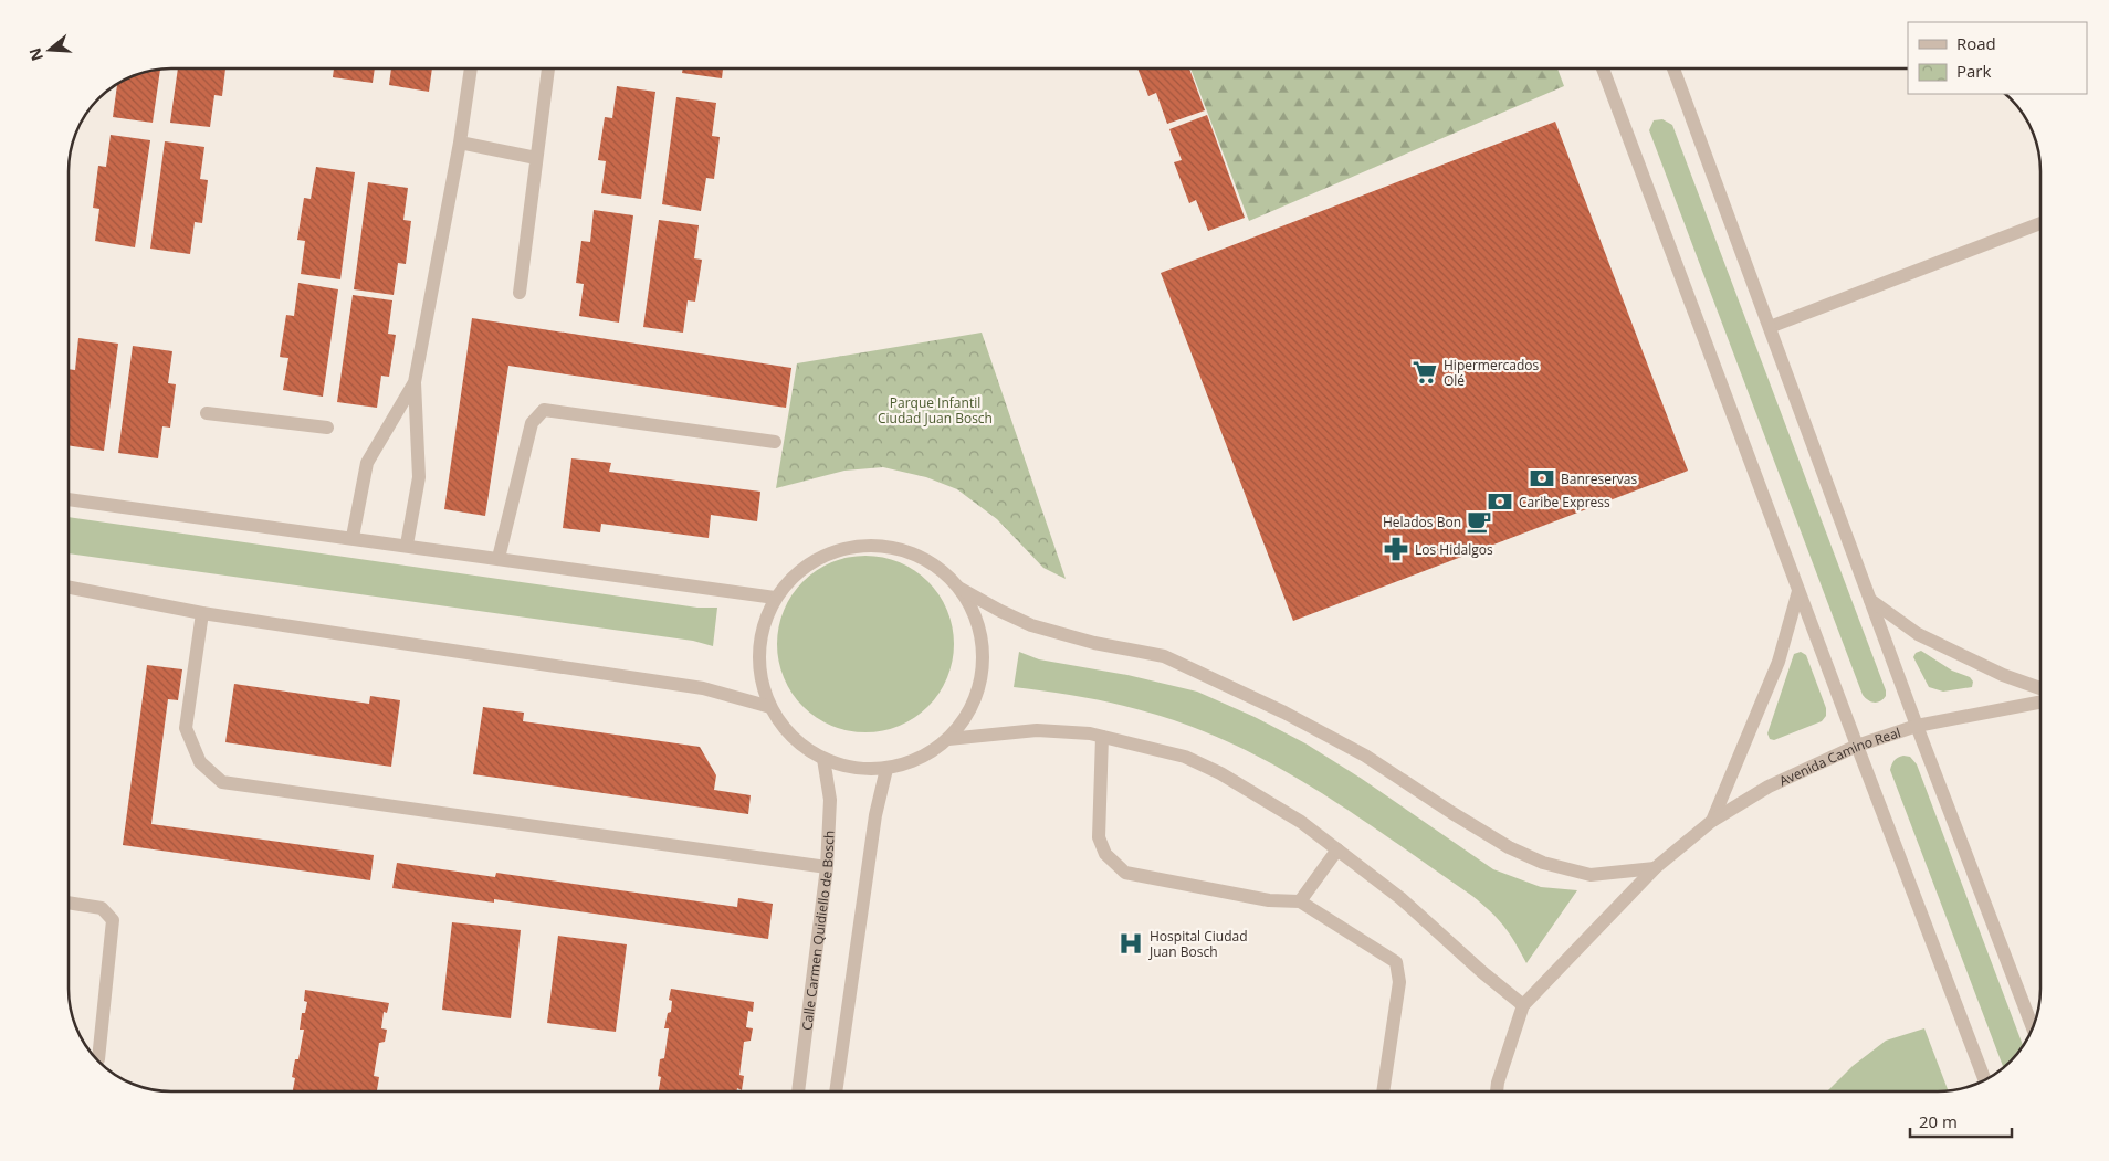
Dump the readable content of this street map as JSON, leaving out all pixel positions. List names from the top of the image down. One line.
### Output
{"streets":{"street":["Avenida Camino Real","Calle Carmen Quidiello de Bosch"]},"parks":["Parque Infantil Ciudad Juan Bosch"],"places":{"supermarket":["Hipermercados Olé"],"bank":["Banreservas","Caribe Express"],"cafe":["Helados Bon"],"pharmacy":["Los Hidalgos"],"hospital":["Hospital Ciudad Juan Bosch"]},"legend":["Road","Park"],"scale_bar":"20 m","north":"left"}
